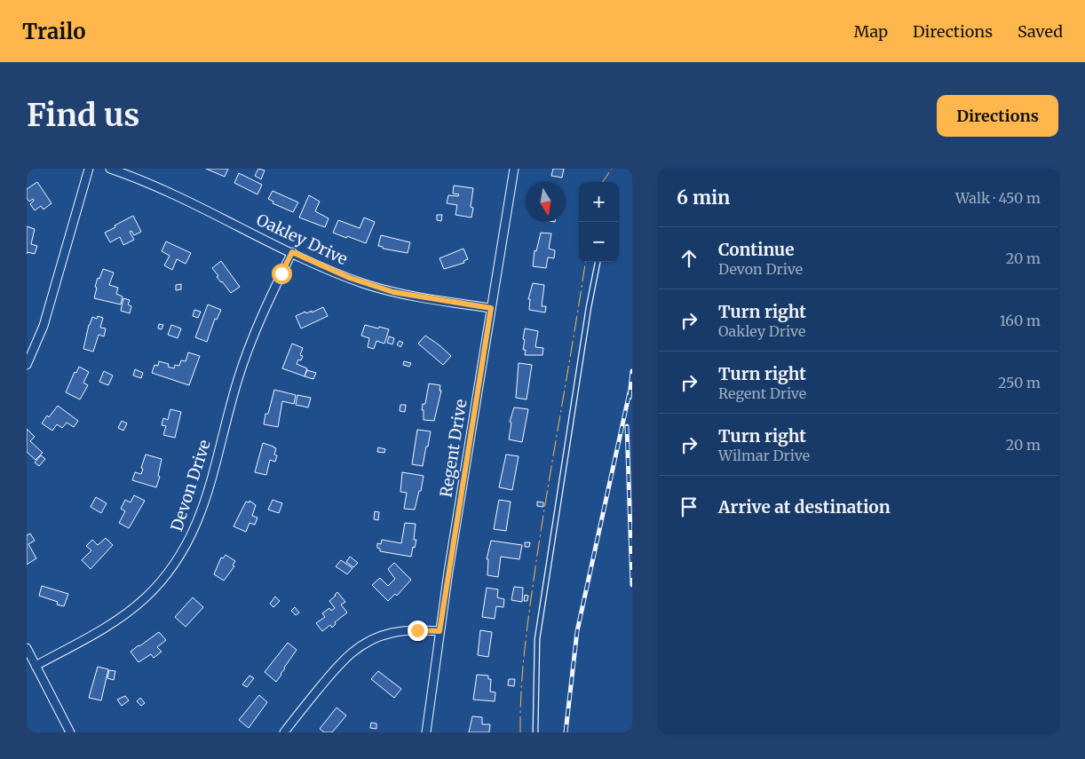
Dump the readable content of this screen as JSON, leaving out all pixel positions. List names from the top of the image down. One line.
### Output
{"streets":{"street":["Oakley Drive","Regent Drive","Devon Drive"]},"crossings":[["Oakley Drive","Regent Drive"],["Oakley Drive","Devon Drive"]],"north":"bottom","page":{"header":"Trailo","nav":["Map","Directions","Saved"],"buttons":"Directions","title":"Find us","heading":["6 min","Walk · 450 m"],"map_buttons":["+","−"],"list":[["Continue","Devon Drive","20 m"],["Turn right","Oakley Drive","160 m"],["Turn right","Regent Drive","250 m"],["Turn right","Wilmar Drive","20 m"],"Arrive at destination"]}}
